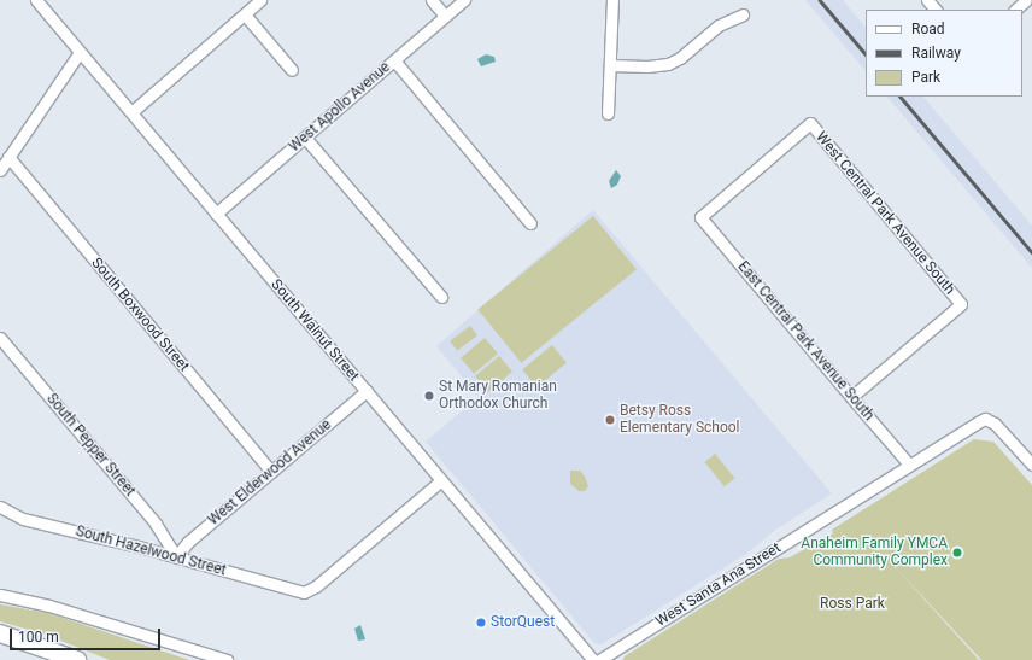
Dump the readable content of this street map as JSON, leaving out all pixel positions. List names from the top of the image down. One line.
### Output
{"streets":{"street":["West Apollo Avenue","West Central Park Avenue South","South Boxwood Street","South Walnut Street","East Central Park Avenue South","South Pepper Street","West Elderwood Avenue","South Hazelwood Street","West Santa Ana Street"]},"crossings":[["West Apollo Avenue","South Walnut Street"],["West Central Park Avenue South","East Central Park Avenue South"],["South Boxwood Street","West Elderwood Avenue"],["South Walnut Street","West Elderwood Avenue"],["South Walnut Street","South Hazelwood Street"],["East Central Park Avenue South","West Santa Ana Street"],["South Pepper Street","West Elderwood Avenue"],["South Pepper Street","South Hazelwood Street"],["West Elderwood Avenue","South Hazelwood Street"]],"parks":["Ross Park"],"places":["St Mary Romanian Orthodox Church","Betsy Ross Elementary School","Anaheim Family YMCA Community Complex","StorQuest"],"legend":["Road","Railway","Park"],"scale_bar":"100 m"}
